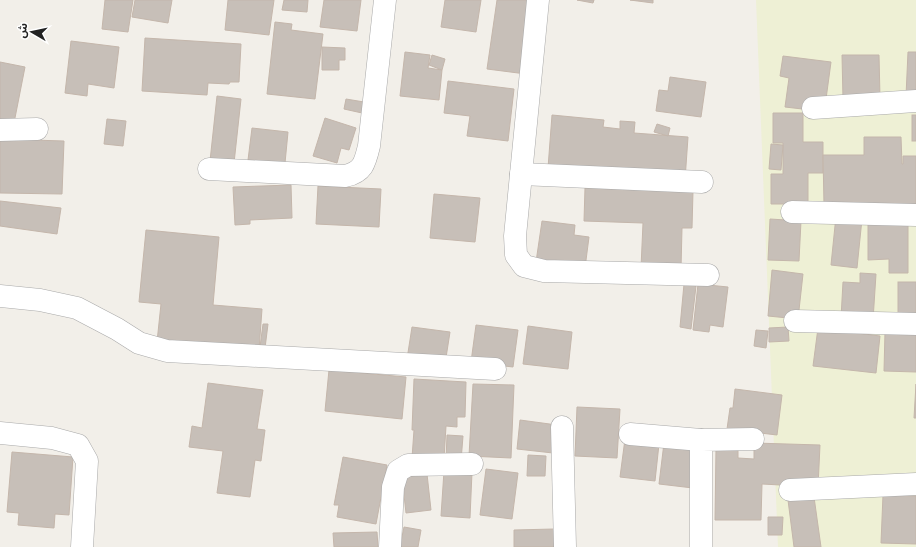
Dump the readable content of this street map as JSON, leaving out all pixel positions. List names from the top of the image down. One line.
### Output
{"north":"left"}
